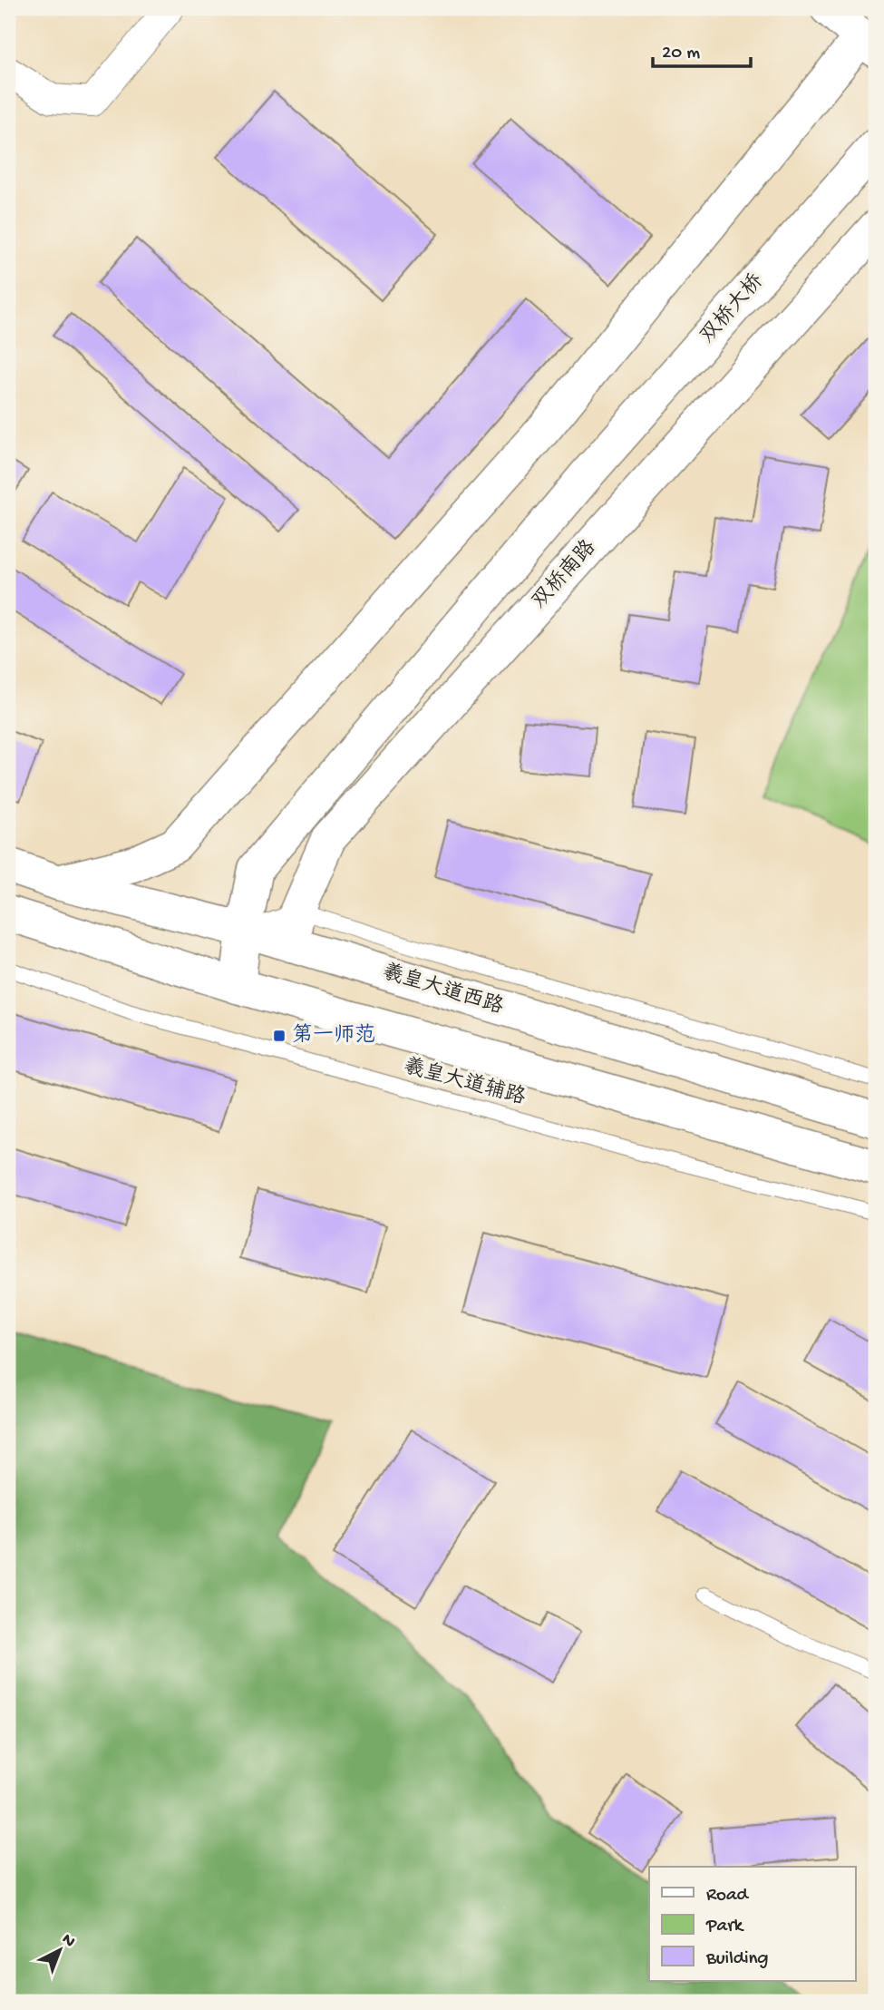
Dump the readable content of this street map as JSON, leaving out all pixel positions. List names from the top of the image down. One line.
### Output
{"streets":{"main road":["双桥大桥","双桥南路","羲皇大道西路"],"lane":["羲皇大道辅路"]},"crossings":[["双桥大桥","羲皇大道西路"],["双桥南路","羲皇大道西路"]],"places":{"transit":["第一师范"]},"legend":["Road","Park","Building"],"scale_bar":"20 m","north":"top right"}
